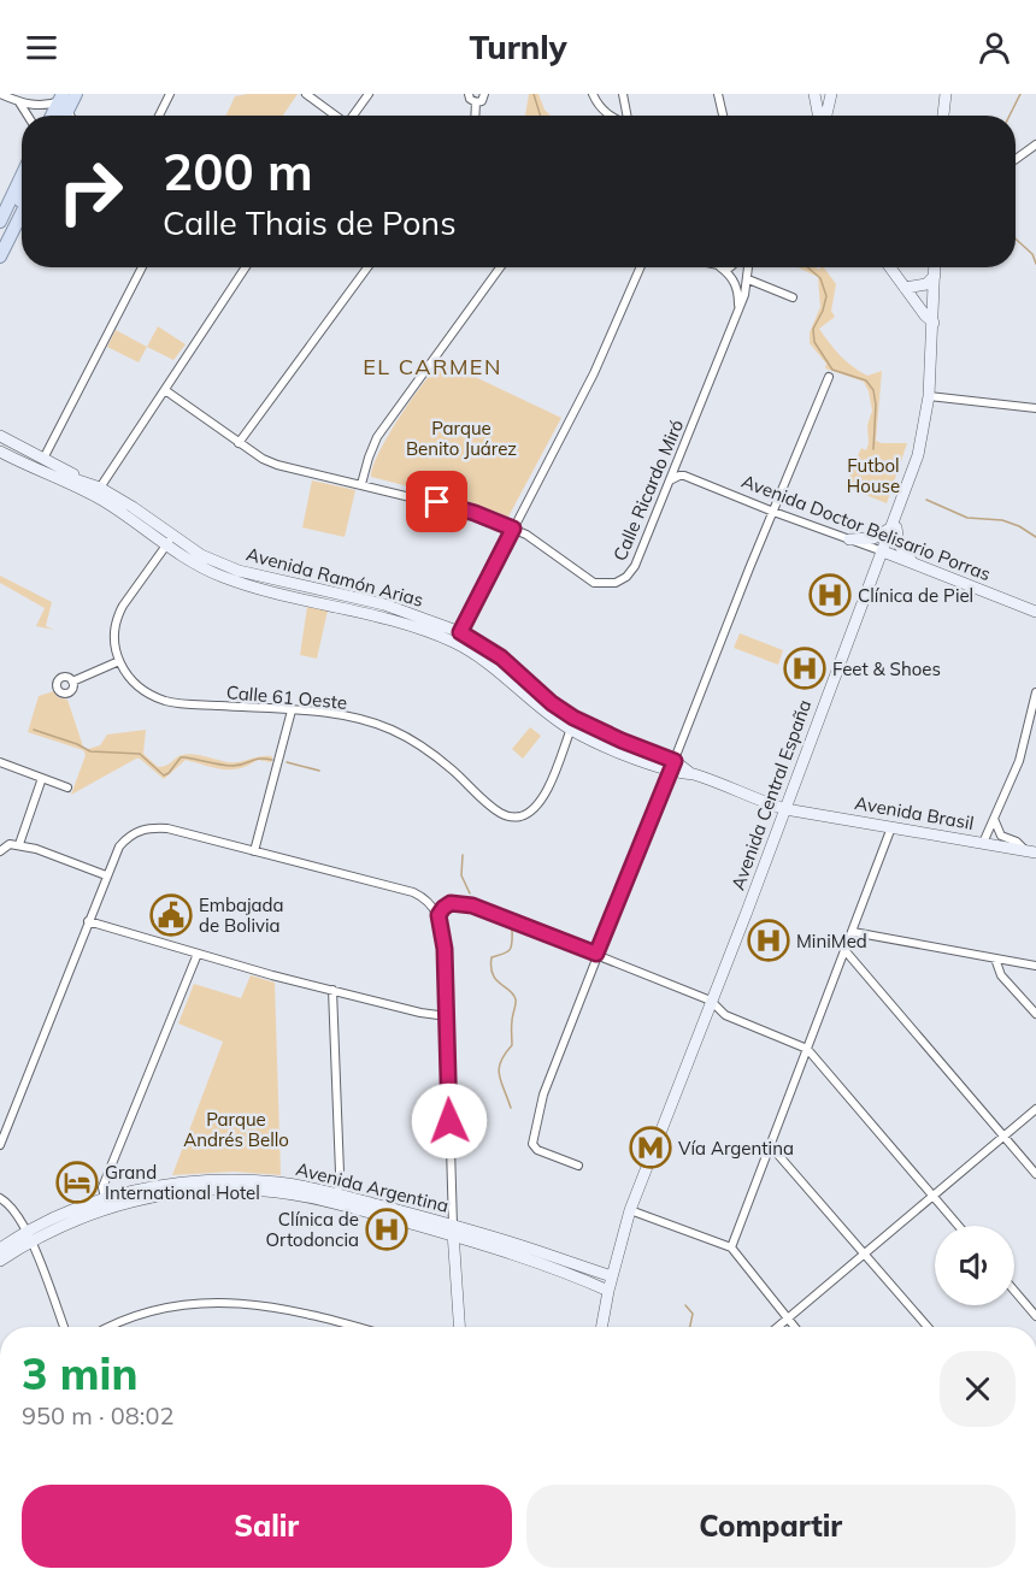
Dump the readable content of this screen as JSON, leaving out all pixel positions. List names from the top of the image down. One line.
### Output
{"streets":{"main road":["Avenida Doctor Belisario Porras","Avenida Ramón Arias","Avenida Central España","Avenida Brasil","Avenida Argentina"],"street":["Calle Ricardo Miró","Calle 61 Oeste"]},"crossings":[["Avenida Doctor Belisario Porras","Avenida Central España"],["Avenida Ramón Arias","Calle 61 Oeste"],["Avenida Ramón Arias","Avenida Central España"],["Avenida Ramón Arias","Avenida Brasil"],["Avenida Central España","Avenida Brasil"],["Avenida Central España","Avenida Argentina"]],"districts":["EL CARMEN"],"parks":["Parque Benito Juárez","Futbol House","Parque Andrés Bello"],"places":{"hospital":["Clínica de Piel","Feet & Shoes","MiniMed","Clínica de Ortodoncia"],"public building":["Embajada de Bolivia"],"metro station":["Vía Argentina"],"hotel":["Grand International Hotel"]},"page":{"header":"Turnly","turn":["200 m","Calle Thais de Pons"],"heading":["3 min","950 m · 08:02"],"buttons":["Salir","Compartir"]}}
